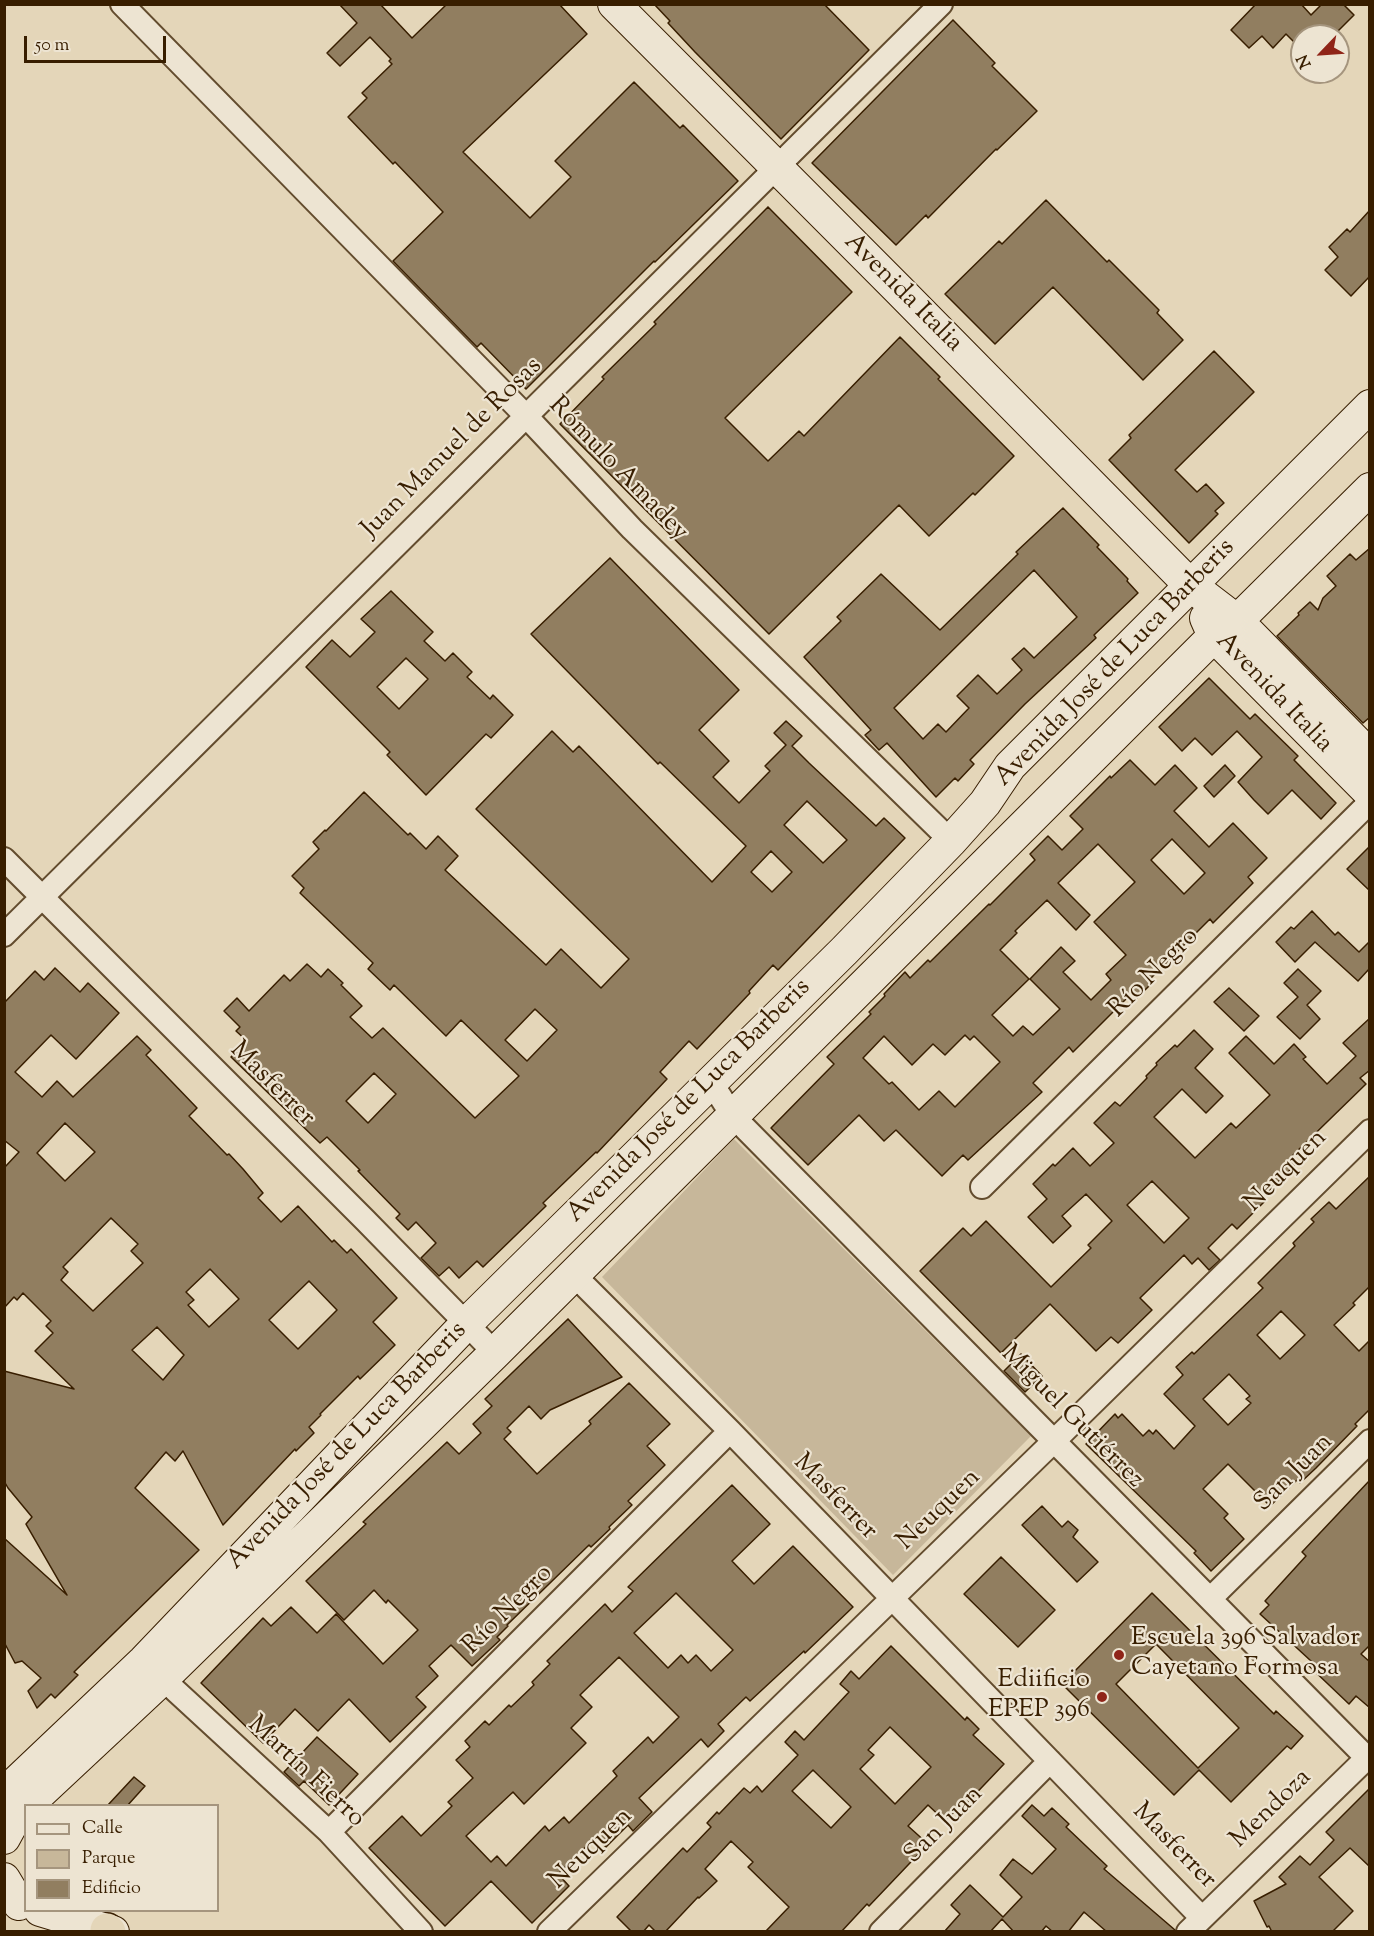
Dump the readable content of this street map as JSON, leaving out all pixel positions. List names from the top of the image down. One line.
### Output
{"streets":{"main road":["Avenida Italia","Avenida José de Luca Barberis"],"street":["Juan Manuel de Rosas","Rómulo Amadey","Río Negro","Masferrer","Neuquen","Miguel Gutiérrez","San Juan","Martín Fierro","Mendoza"]},"crossings":[["Avenida Italia","Juan Manuel de Rosas"],["Avenida Italia","Avenida José de Luca Barberis"],["Juan Manuel de Rosas","Rómulo Amadey"],["Juan Manuel de Rosas","Masferrer"],["Rómulo Amadey","Avenida José de Luca Barberis"],["Avenida José de Luca Barberis","Masferrer"],["Avenida José de Luca Barberis","Miguel Gutiérrez"],["Avenida José de Luca Barberis","Martín Fierro"],["Río Negro","Masferrer"],["Río Negro","Martín Fierro"],["Masferrer","Neuquen"],["Masferrer","San Juan"],["Masferrer","Mendoza"],["Neuquen","Miguel Gutiérrez"],["Miguel Gutiérrez","San Juan"],["Miguel Gutiérrez","Mendoza"]],"places":["Escuela 396 Salvador Cayetano Formosa","Ediificio EPEP 396"],"legend":["Calle","Parque","Edificio"],"scale_bar":"50 m","north":"bottom left"}
